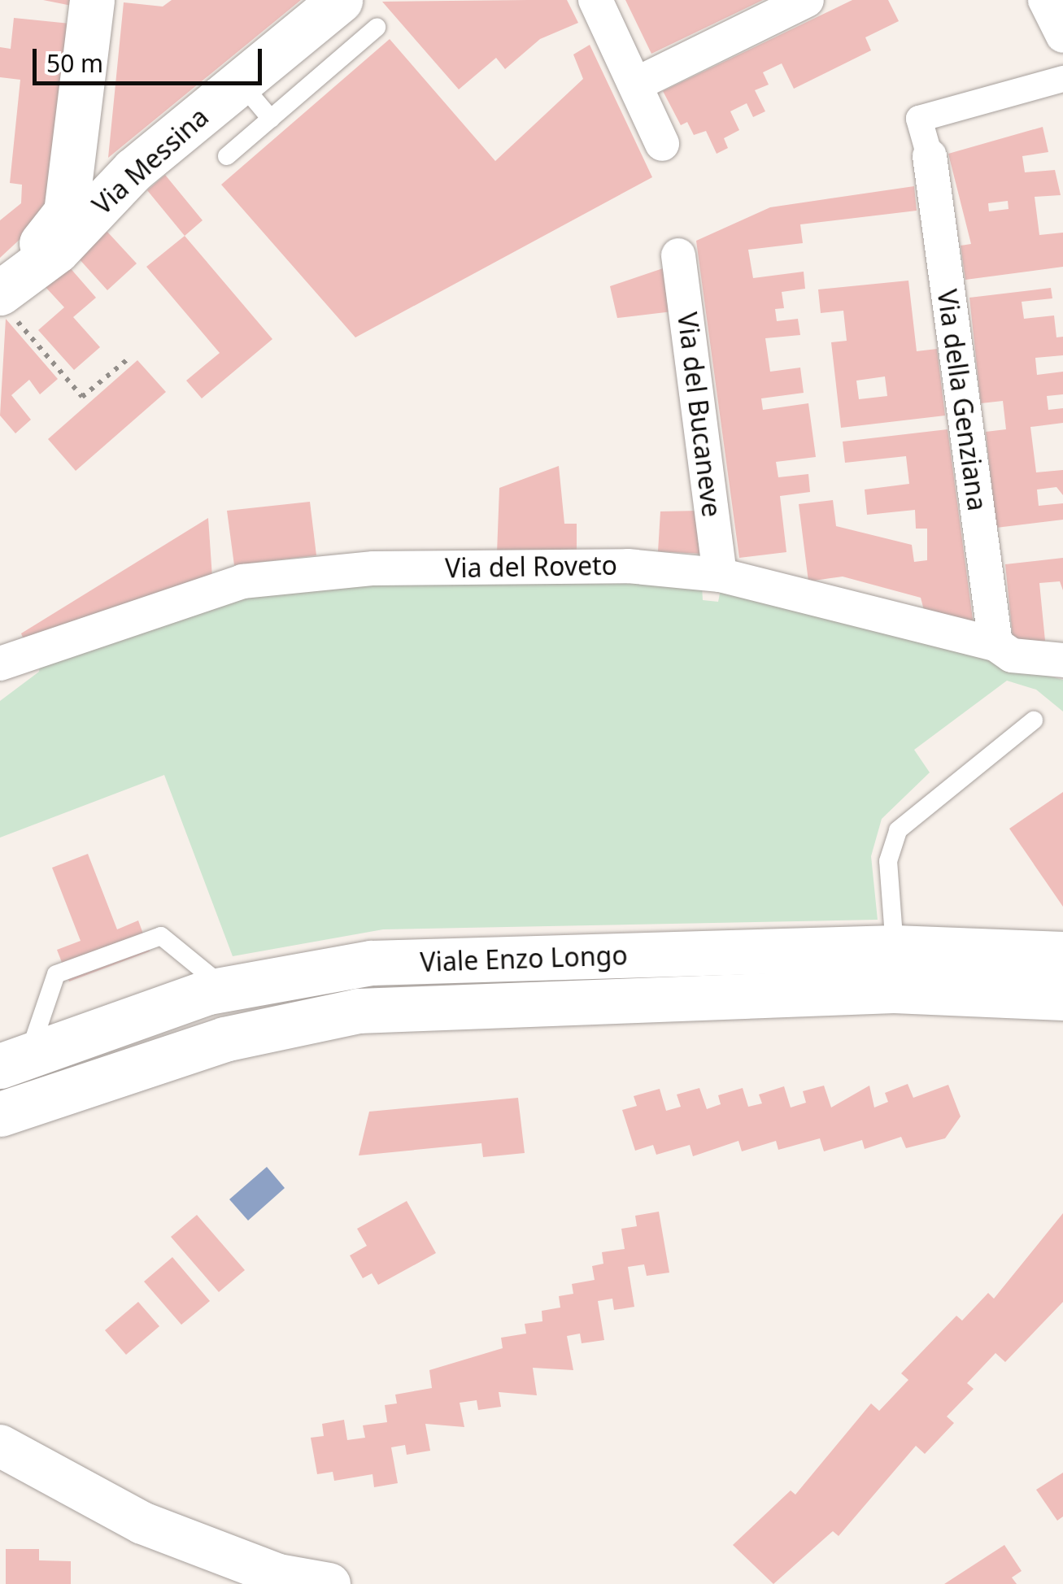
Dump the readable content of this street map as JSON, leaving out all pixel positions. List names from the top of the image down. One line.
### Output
{"streets":{"main road":["Via Messina","Viale Enzo Longo"],"street":["Via della Genziana","Via del Bucaneve","Via del Roveto"]},"crossings":[["Via della Genziana","Via del Roveto"],["Via del Bucaneve","Via del Roveto"]],"scale_bar":"50 m"}
